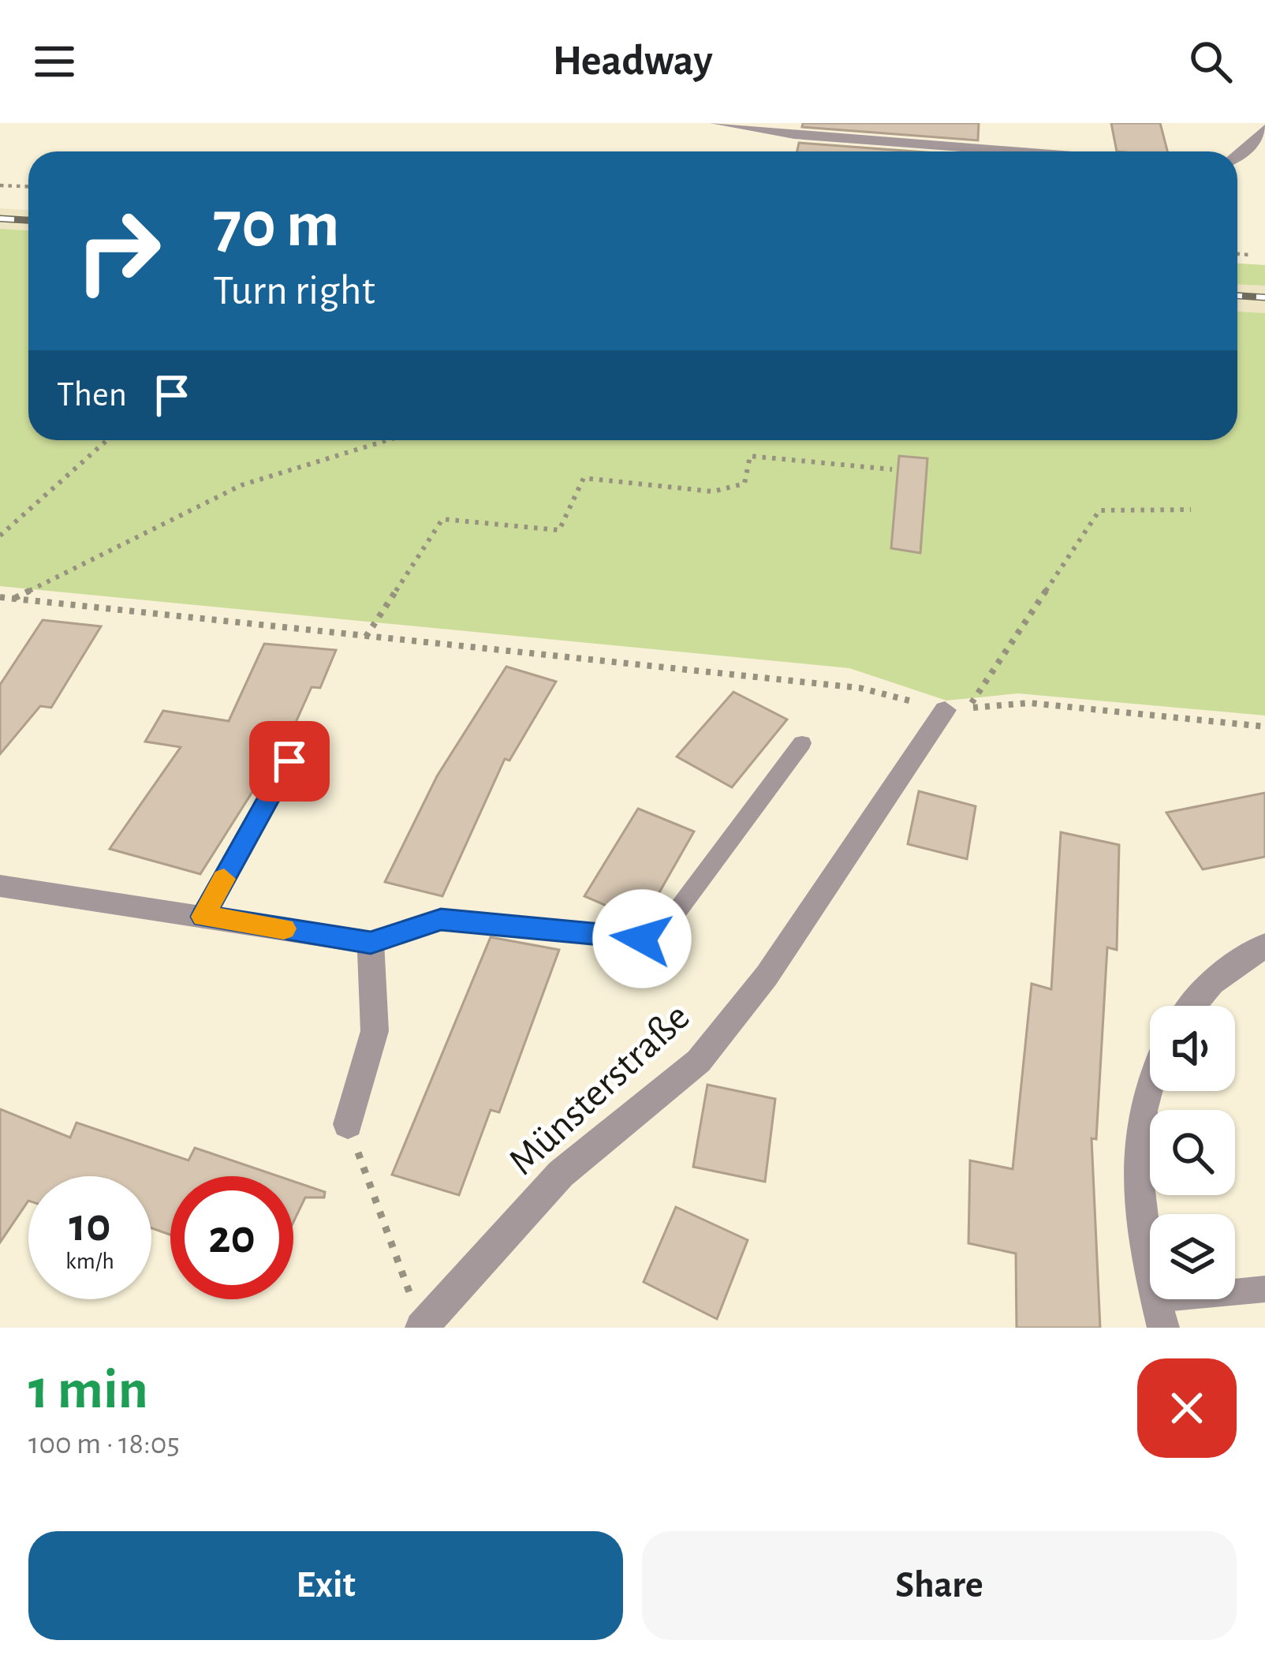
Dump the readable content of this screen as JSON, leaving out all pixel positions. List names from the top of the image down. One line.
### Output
{"streets":{"street":["Münsterstraße"]},"page":{"header":"Headway","turn":["70 m","Turn right"],"then":"Then","speed":"10 km/h","limit":"20","heading":["1 min","100 m · 18:05"],"buttons":["Exit","Share"]}}
